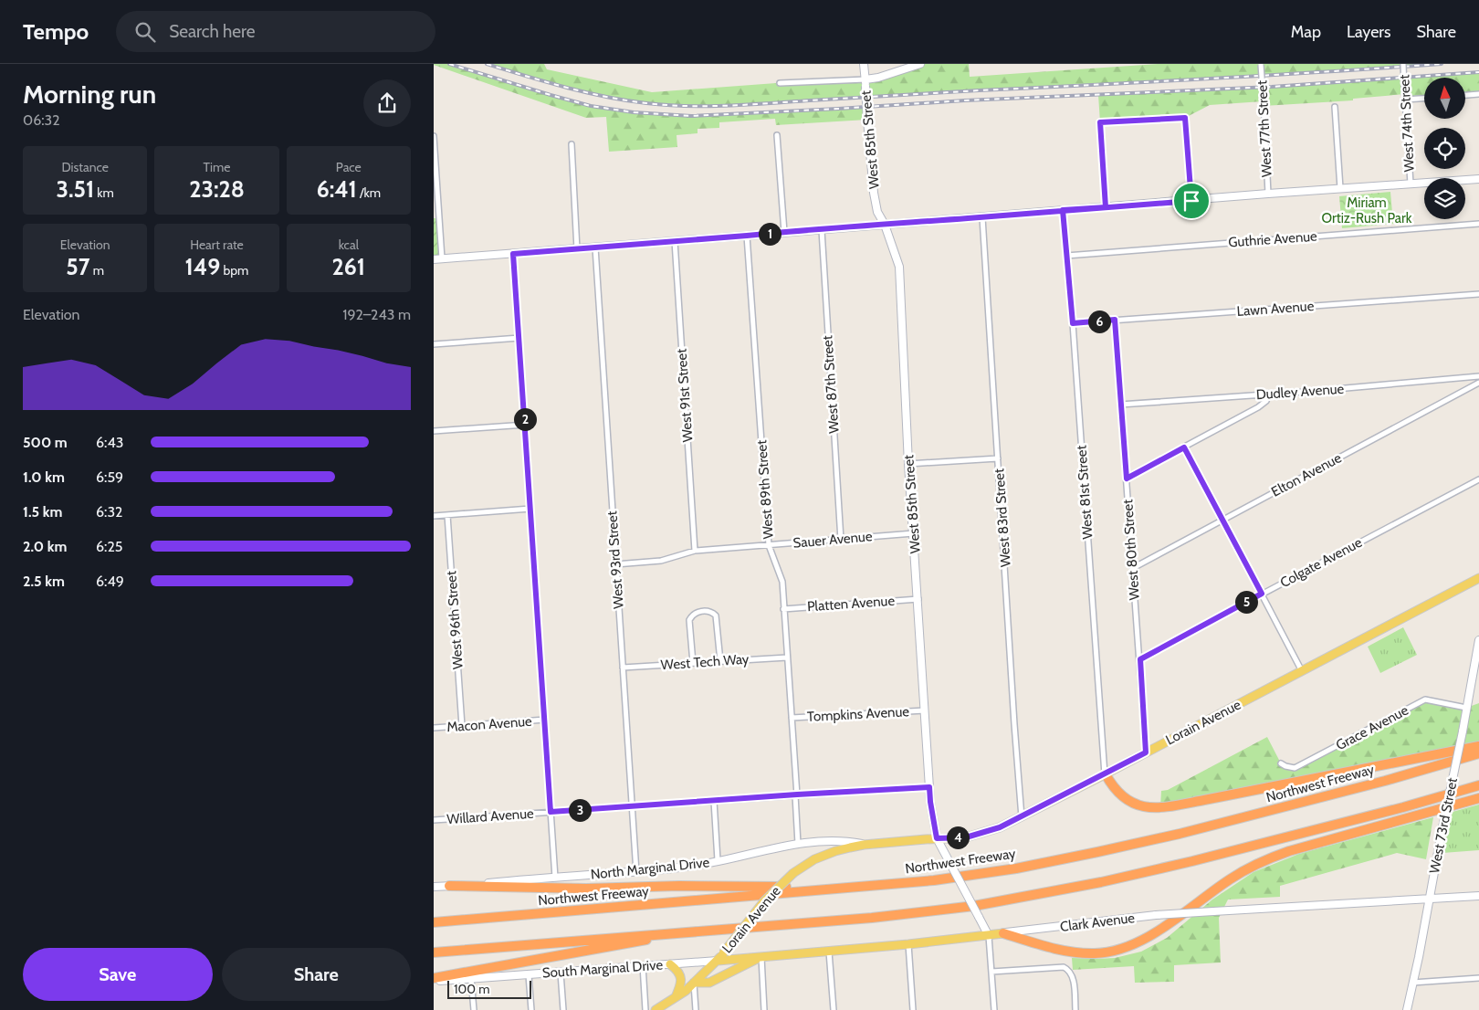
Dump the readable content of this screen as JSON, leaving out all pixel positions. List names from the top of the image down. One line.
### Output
{"streets":{"highway":["Northwest Freeway"],"main road":["Lorain Avenue","Clark Avenue"],"street":["West 74th Street","West 77th Street","West 85th Street","Guthrie Avenue","Lawn Avenue","West 87th Street","Dudley Avenue","West 91st Street","Elton Avenue","West 89th Street","West 81st Street","West 83rd Street","Sauer Avenue","West 80th Street","West 93rd Street","Colgate Avenue","Platten Avenue","West 96th Street","West Tech Way","Tompkins Avenue","Macon Avenue","Grace Avenue","Willard Avenue","West 73rd Street","North Marginal Drive","South Marginal Drive"]},"crossings":[["West 85th Street","Sauer Avenue"],["West 85th Street","Platten Avenue"],["West 85th Street","Tompkins Avenue"],["West 85th Street","Lorain Avenue"],["West 85th Street","Willard Avenue"],["West 85th Street","Clark Avenue"],["Guthrie Avenue","West 81st Street"],["Lawn Avenue","West 81st Street"],["Lawn Avenue","West 80th Street"],["West 87th Street","Sauer Avenue"],["Dudley Avenue","West 80th Street"],["West 91st Street","Sauer Avenue"],["Elton Avenue","West 80th Street"],["West 89th Street","Sauer Avenue"],["West 89th Street","Platten Avenue"],["West 89th Street","West Tech Way"],["West 89th Street","Tompkins Avenue"],["West 89th Street","Willard Avenue"],["West 89th Street","North Marginal Drive"],["West 81st Street","Lorain Avenue"],["West 83rd Street","Lorain Avenue"],["Sauer Avenue","West 93rd Street"],["West 80th Street","Colgate Avenue"],["West 80th Street","Lorain Avenue"],["West 93rd Street","West Tech Way"],["West 93rd Street","Willard Avenue"],["West 93rd Street","North Marginal Drive"],["West 96th Street","Macon Avenue"],["Lorain Avenue","North Marginal Drive"],["Lorain Avenue","Clark Avenue"],["Lorain Avenue","South Marginal Drive"],["Grace Avenue","West 73rd Street"],["West 73rd Street","Clark Avenue"],["Clark Avenue","South Marginal Drive"]],"parks":["Miriam Ortiz-Rush Park"],"scale_bar":"100 m","north":"top","page":{"header":"Tempo","search":"Search here","nav":["Map","Layers","Share"],"heading":["Morning run","06:32"],"stats":[["Distance","3.51 km"],["Time","23:28"],["Pace","6:41 /km"],["Elevation","57 m"],["Heart rate","149 bpm"],["kcal","261"]],"pins":["1","6","2","5","3","4"],"chart":["Elevation","192–243 m"],"list":[{"name":"500 m","note":"6:43"},{"name":"1.0 km","note":"6:59"},{"name":"1.5 km","note":"6:32"},{"name":"2.0 km","note":"6:25"},{"name":"2.5 km","note":"6:49"}],"buttons":["Save","Share"],"scale":"100 m"}}
